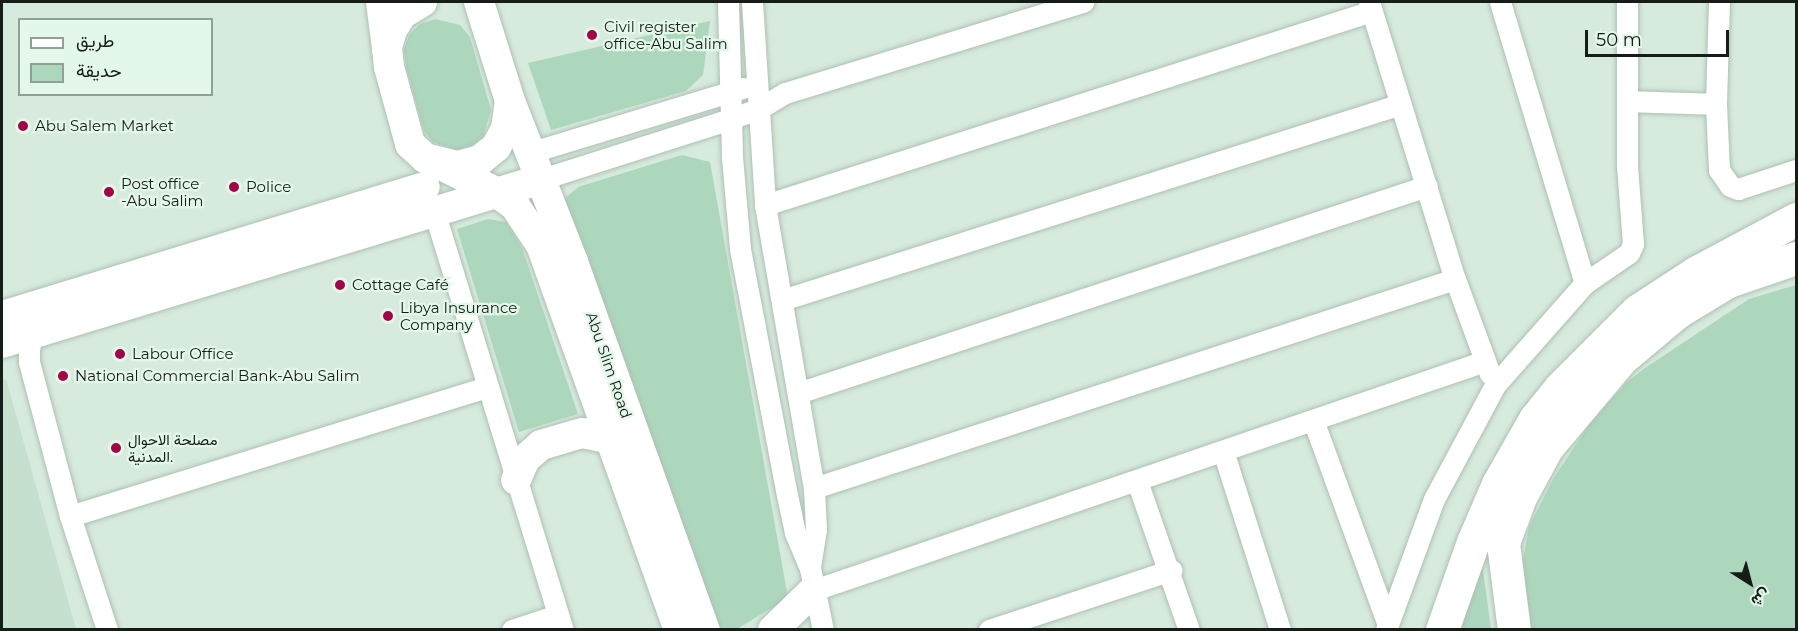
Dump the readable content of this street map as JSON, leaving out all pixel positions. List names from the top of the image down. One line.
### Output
{"streets":{"main road":["Abu Slim Road"]},"places":["Civil register office-Abu Salim","Abu Salem Market","Police","Post office -Abu Salim","Cottage Café","Libya Insurance Company","Labour Office","National Commercial Bank-Abu Salim","مصلحة الاحوال المدنية."],"legend":["طريق","حديقة"],"scale_bar":"50 m","north":"bottom right"}
